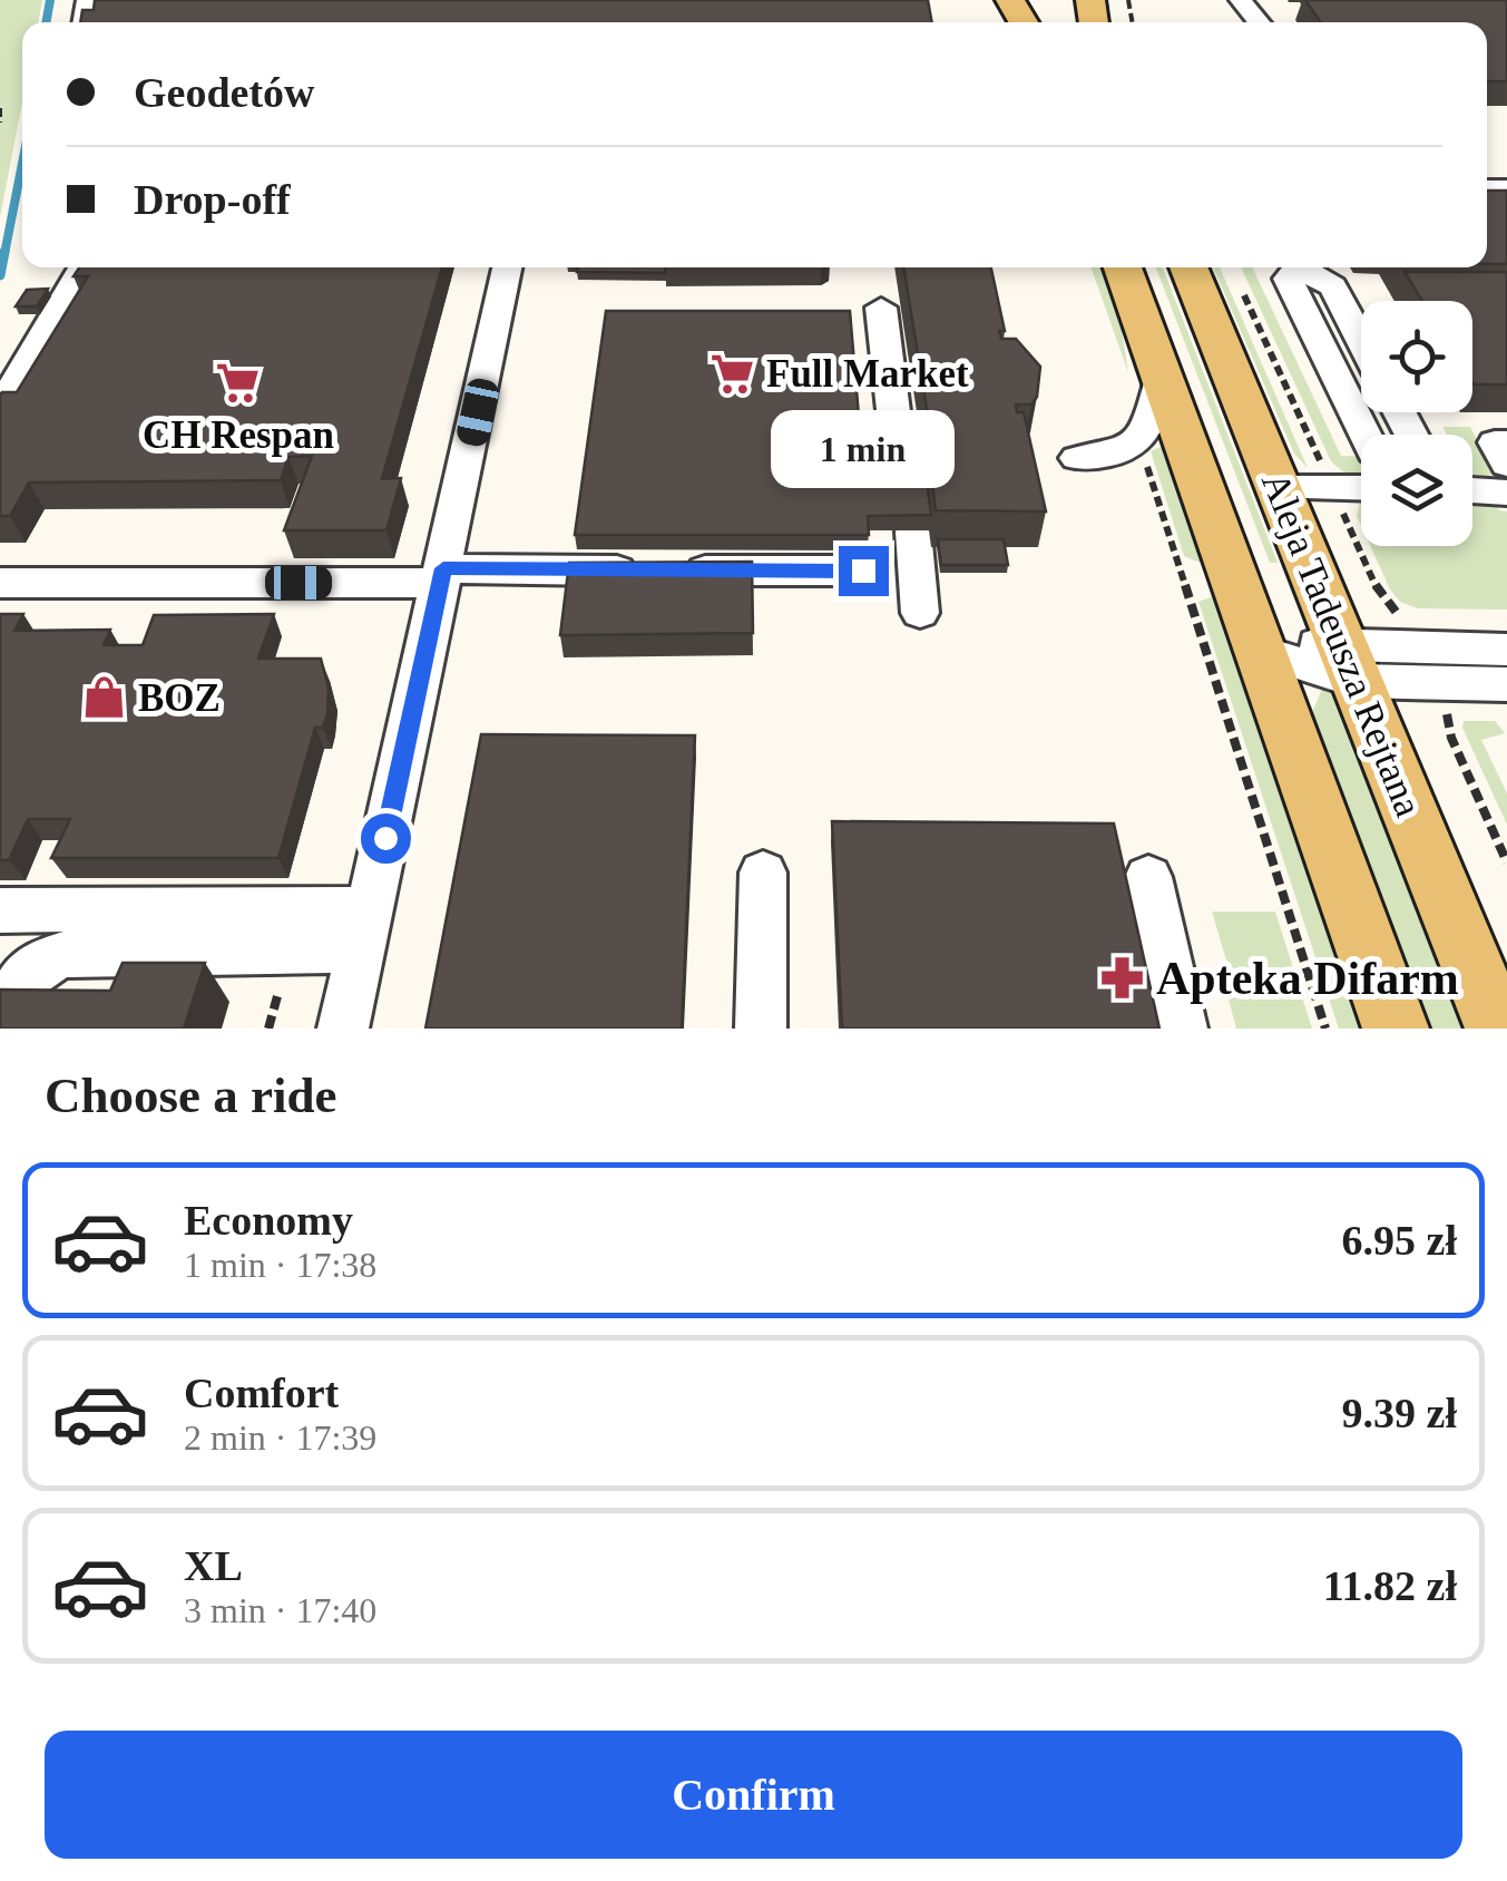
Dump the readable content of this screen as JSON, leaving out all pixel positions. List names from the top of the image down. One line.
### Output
{"streets":{"main road":["Aleja Tadeusza Rejtana"]},"places":{"supermarket":["Full Market","CH Respan"],"shop":["BOZ"],"pharmacy":["Apteka Difarm"]},"page":{"banner":["Geodetów","Drop-off"],"bubble":"1 min","heading":"Choose a ride","list":[{"name":"Economy","note":"1 min · 17:38","value":"6.95 zł"},{"name":"Comfort","note":"2 min · 17:39","value":"9.39 zł"},{"name":"XL","note":"3 min · 17:40","value":"11.82 zł"}],"buttons":"Confirm"}}
